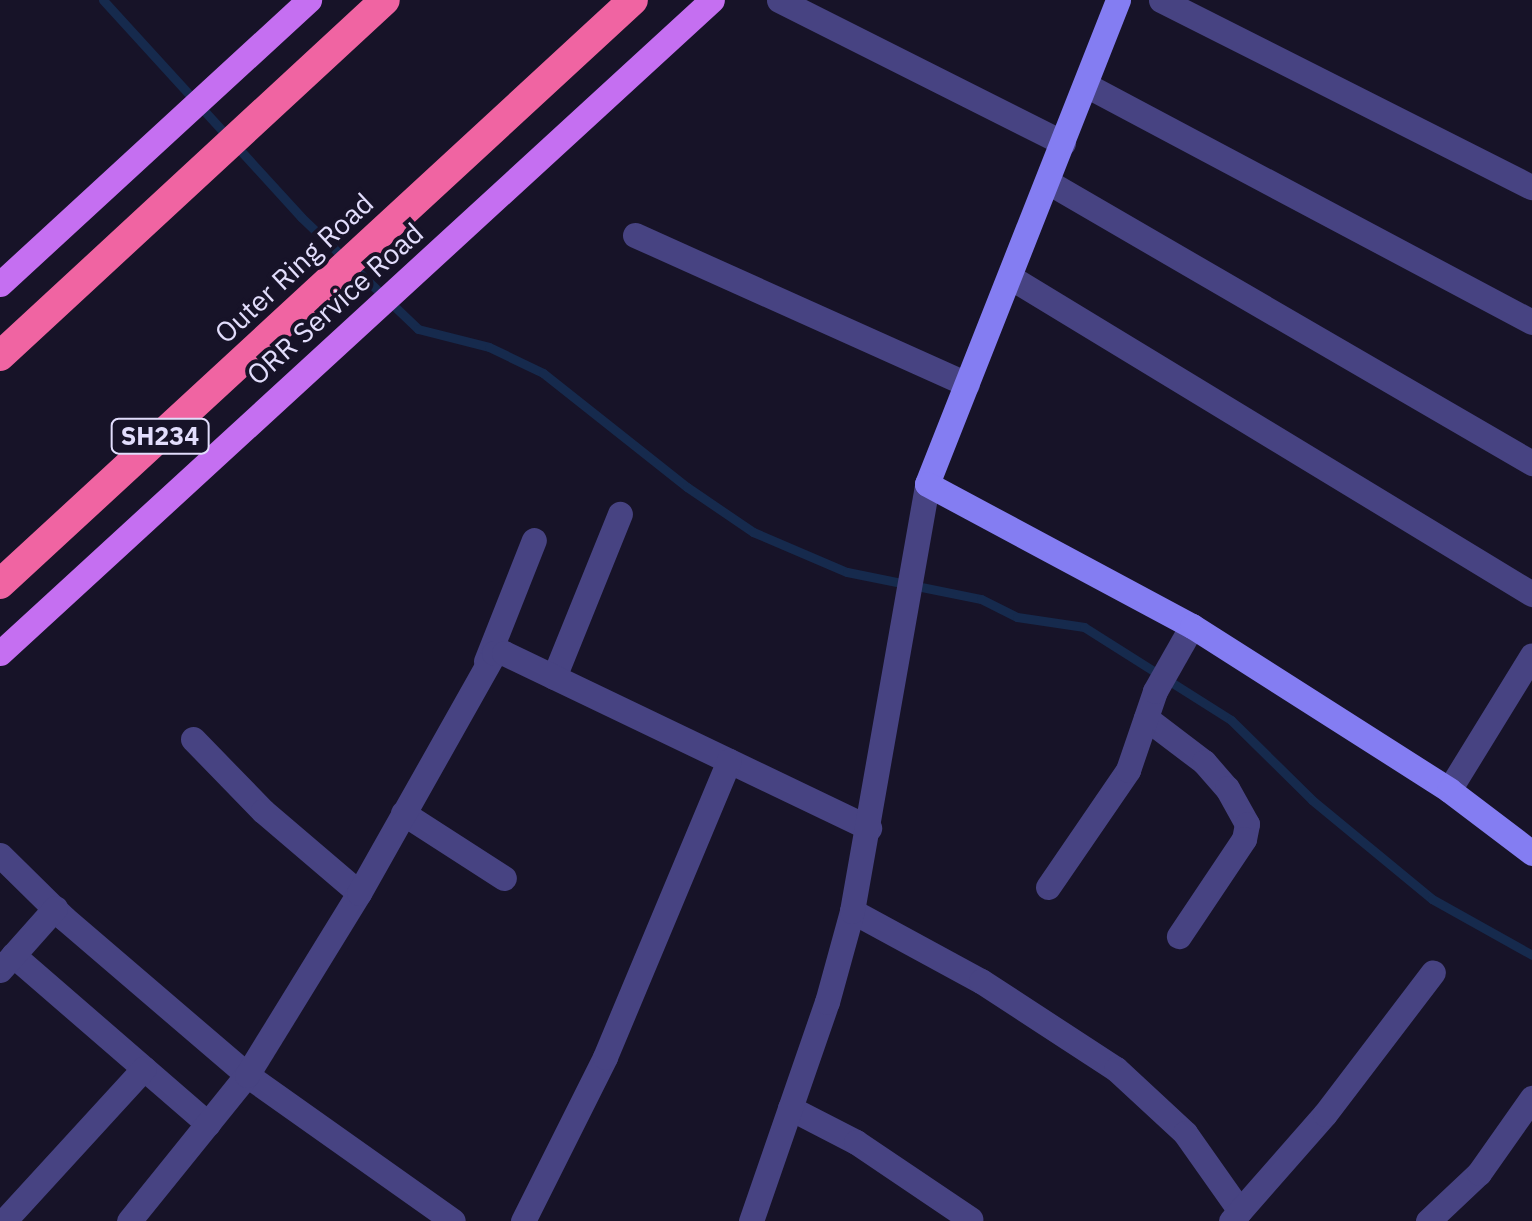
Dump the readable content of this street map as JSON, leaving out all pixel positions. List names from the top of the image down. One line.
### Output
{"streets":{"highway":["Outer Ring Road","SH234"],"main road":["ORR Service Road"]}}
